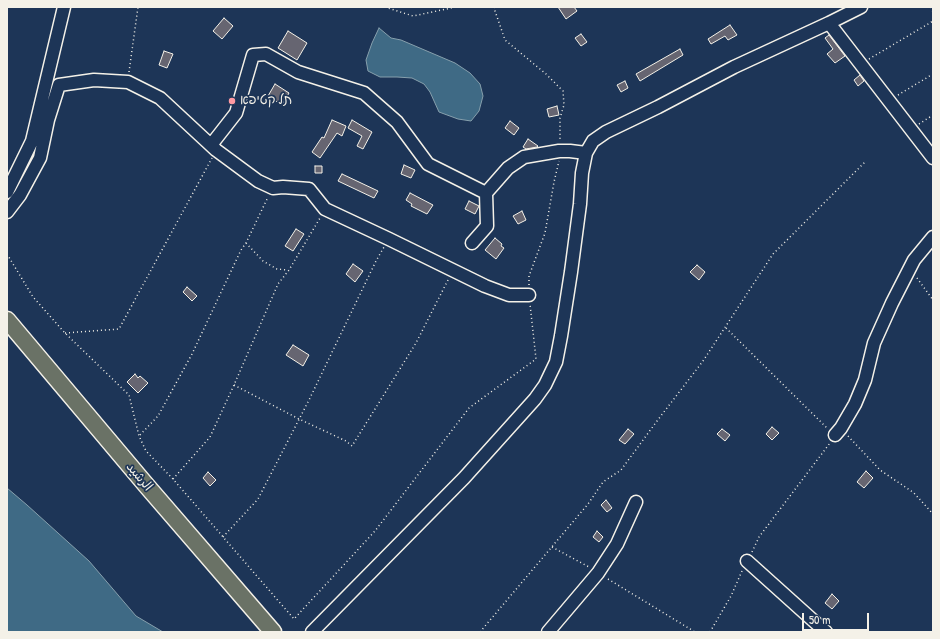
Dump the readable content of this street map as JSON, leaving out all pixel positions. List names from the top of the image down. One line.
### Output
{"streets":{"main road":["الرشيد"]},"places":["תל קטיפא"],"scale_bar":"50 m"}
